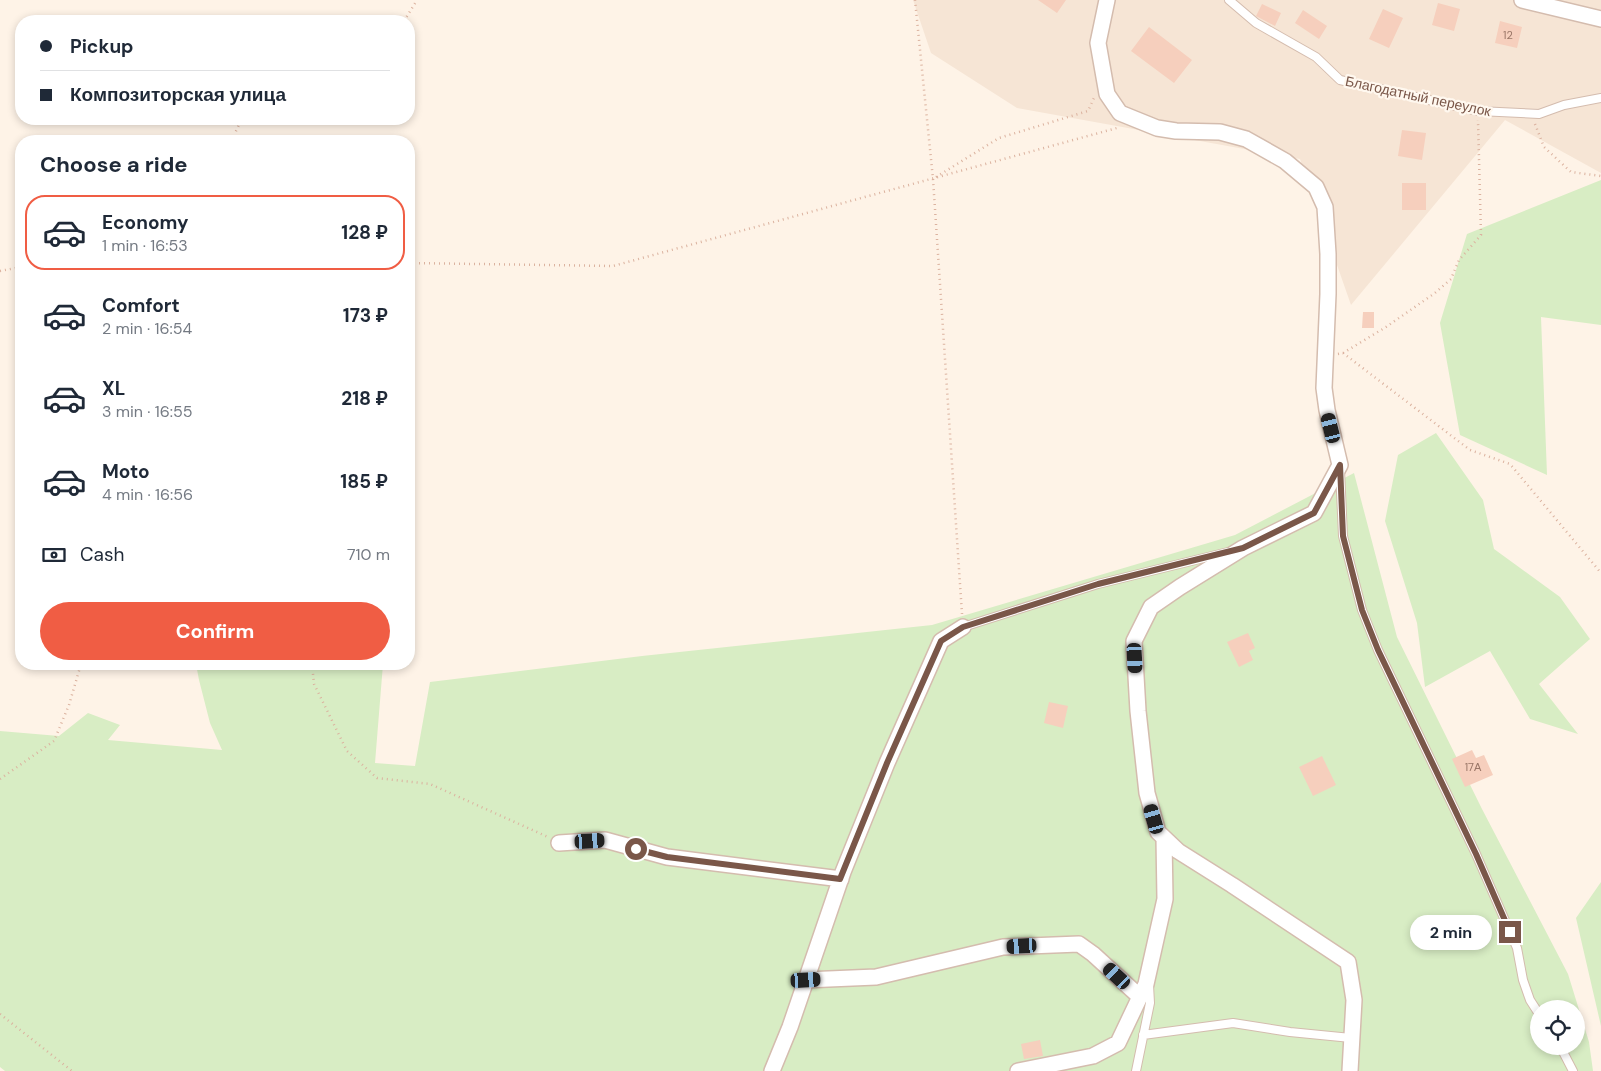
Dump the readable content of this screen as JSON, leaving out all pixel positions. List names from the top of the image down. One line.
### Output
{"streets":{"lane":["Благодатный переулок"]},"house_numbers":["12","17А"],"page":{"banner":["Pickup","Композиторская улица"],"heading":"Choose a ride","list":[{"name":"Economy","note":"1 min · 16:53","value":"128 ₽"},{"name":"Comfort","note":"2 min · 16:54","value":"173 ₽"},{"name":"XL","note":"3 min · 16:55","value":"218 ₽"},{"name":"Moto","note":"4 min · 16:56","value":"185 ₽"}],"pay":["Cash","710 m"],"buttons":"Confirm","bubble":"2 min"}}
